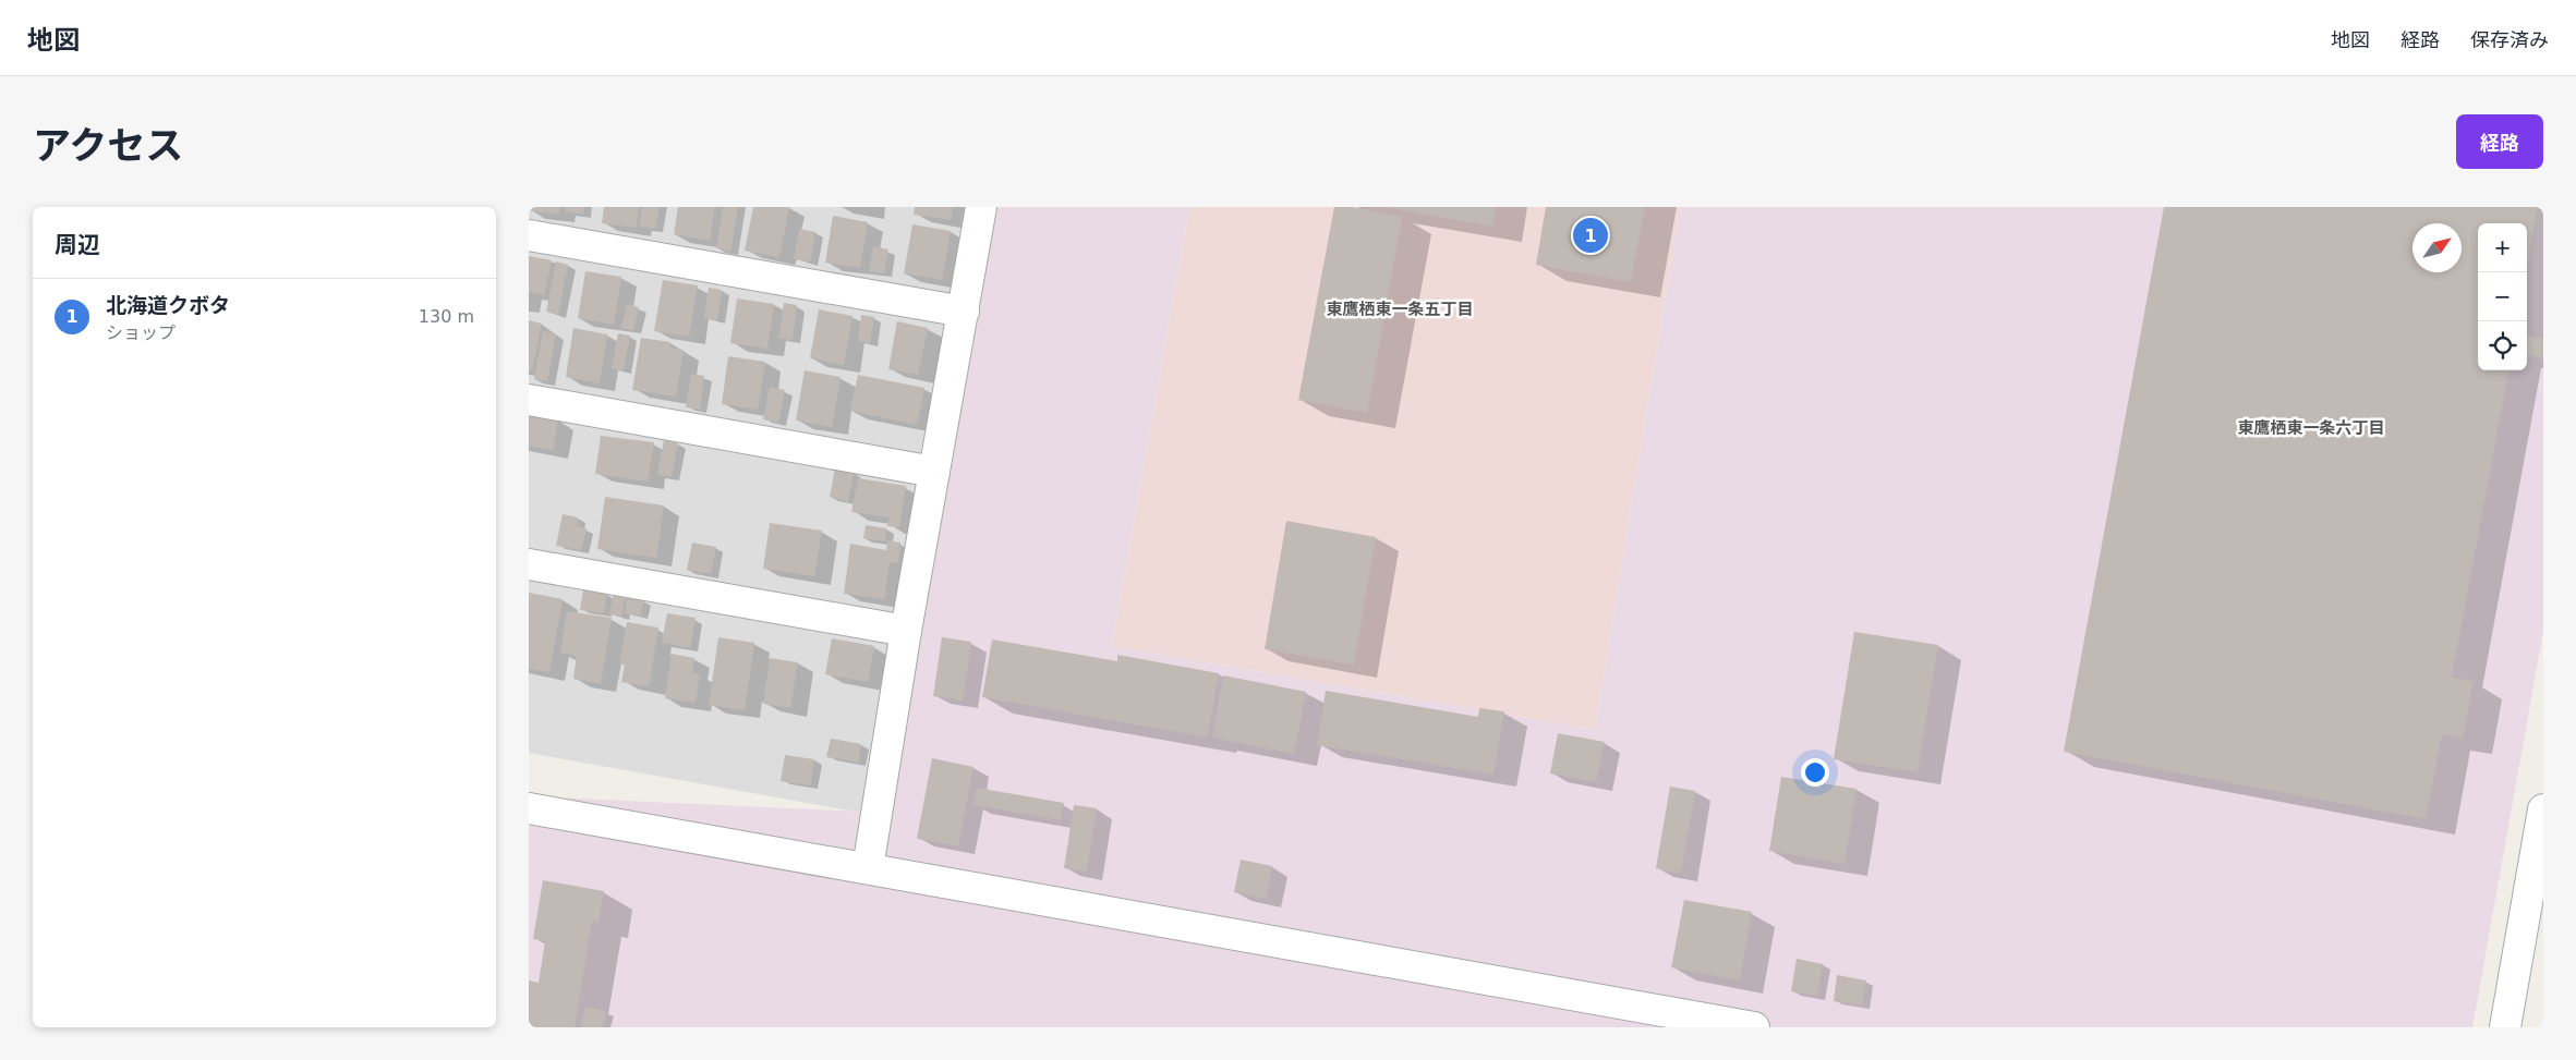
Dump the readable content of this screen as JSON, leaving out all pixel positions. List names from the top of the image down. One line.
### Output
{"districts":["東鷹栖東一条五丁目","東鷹栖東一条六丁目"],"north":"top right","page":{"header":"地図","nav":["地図","経路","保存済み"],"title":"アクセス","buttons":"経路","heading":"周辺","pins":"1","map_buttons":["+","−"],"list":[{"mark":"1","name":"北海道クボタ","note":"ショップ","value":"130 m"}]}}
